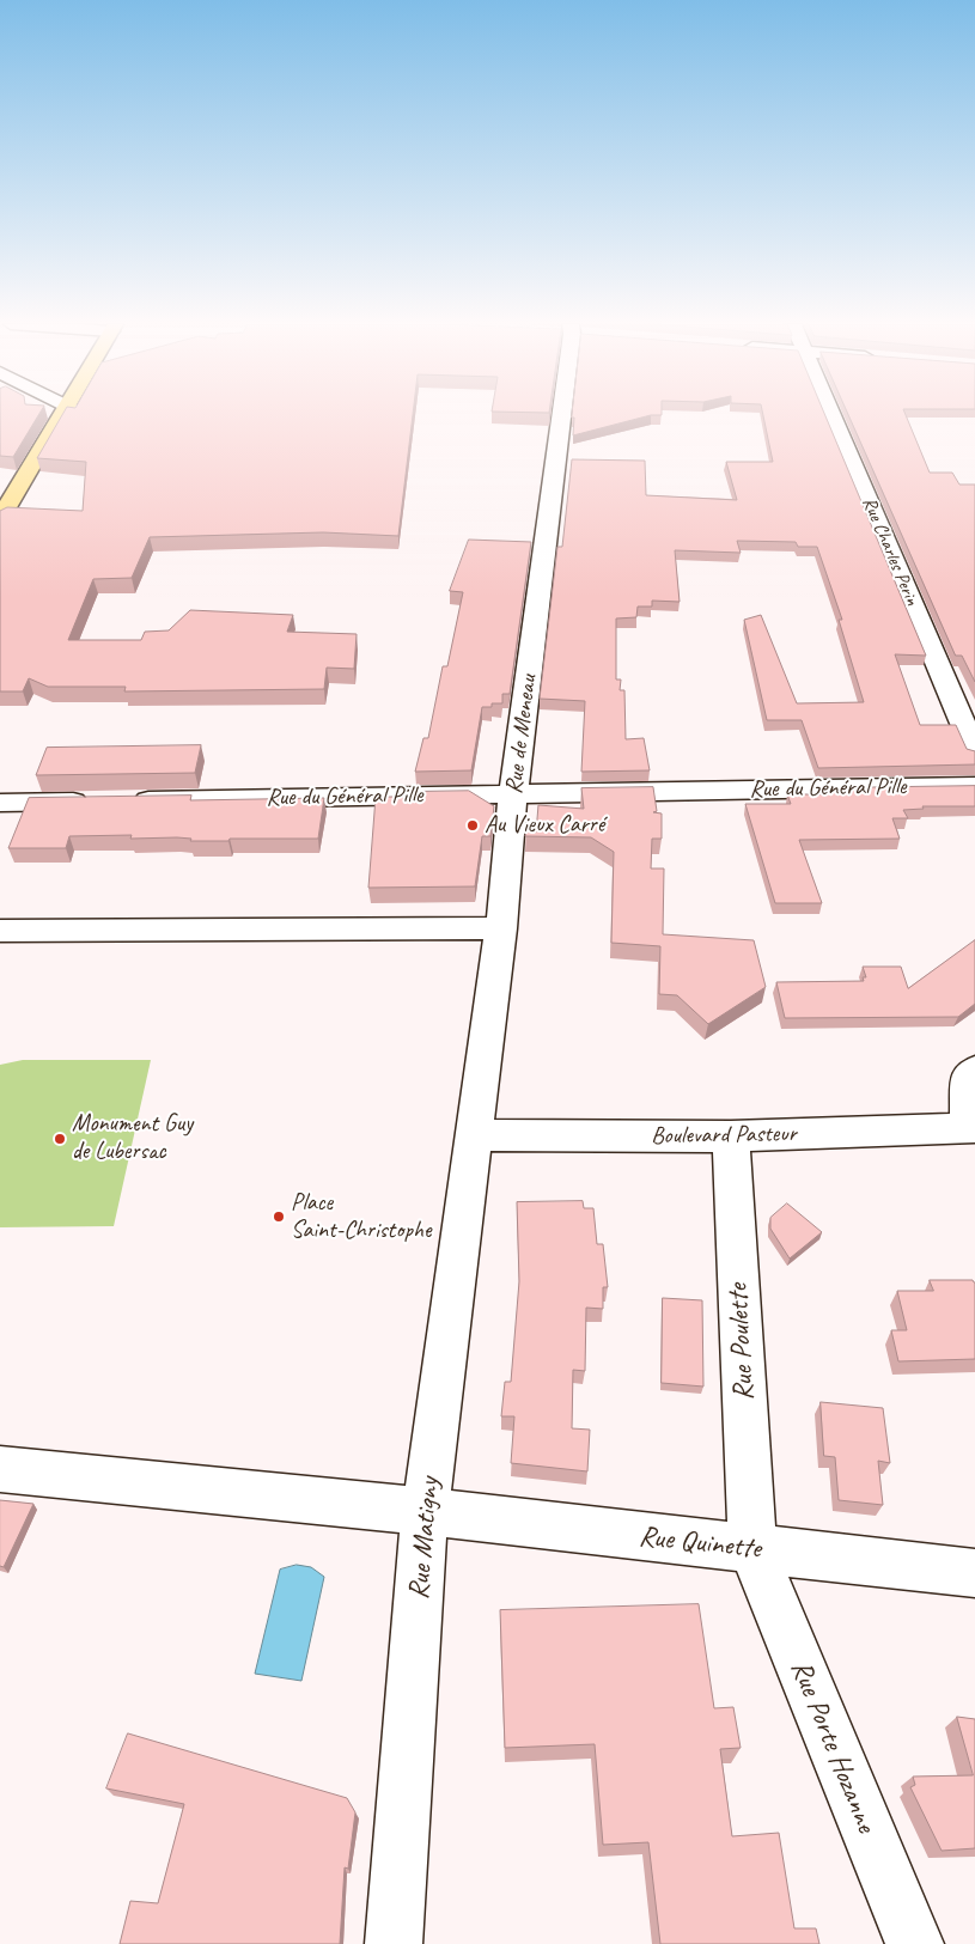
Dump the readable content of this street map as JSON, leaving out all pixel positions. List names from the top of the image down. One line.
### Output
{"streets":{"street":["Rue Charles Perin","Rue de Meneau","Rue du Général Pille","Boulevard Pasteur","Rue Poulette","Rue Matigny","Rue Quinette","Rue Porte Hozanne"]},"crossings":[["Rue de Meneau","Rue du Général Pille"],["Rue de Meneau","Boulevard Pasteur"],["Rue de Meneau","Rue Matigny"],["Boulevard Pasteur","Rue Poulette"],["Boulevard Pasteur","Rue Matigny"],["Rue Poulette","Rue Quinette"],["Rue Poulette","Rue Porte Hozanne"],["Rue Matigny","Rue Quinette"],["Rue Quinette","Rue Porte Hozanne"]],"places":["Au Vieux Carré","Monument Guy de Lubersac","Place Saint-Christophe"]}
